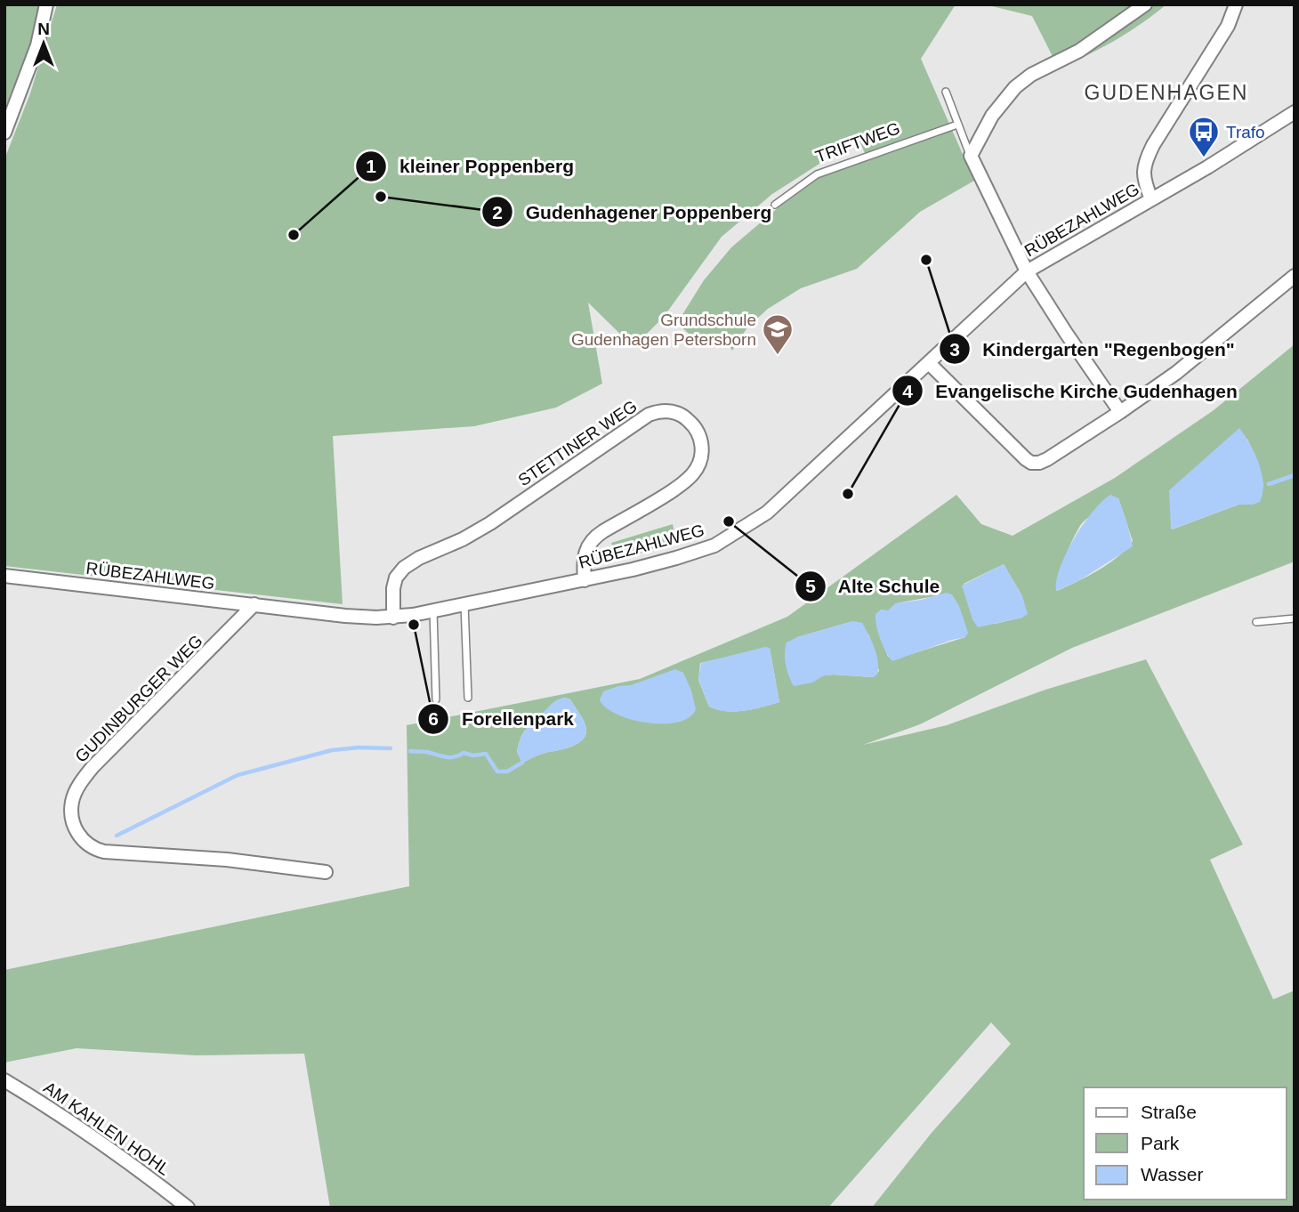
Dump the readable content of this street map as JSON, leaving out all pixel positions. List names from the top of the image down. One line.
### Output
{"streets":{"street":["RÜBEZAHLWEG","STETTINER WEG","GUDINBURGER WEG","AM KAHLEN HOHL"],"lane":["TRIFTWEG"]},"crossings":[["RÜBEZAHLWEG","STETTINER WEG"],["RÜBEZAHLWEG","GUDINBURGER WEG"]],"districts":["GUDENHAGEN"],"places":{"bus stop":["Trafo"],"other":["Gudenhagener Poppenberg","kleiner Poppenberg","Kindergarten \"Regenbogen\"","Evangelische Kirche Gudenhagen","Alte Schule","Forellenpark"],"school or university":["Grundschule Gudenhagen Petersborn"]},"legend":["Straße","Park","Wasser"],"north":"top"}
